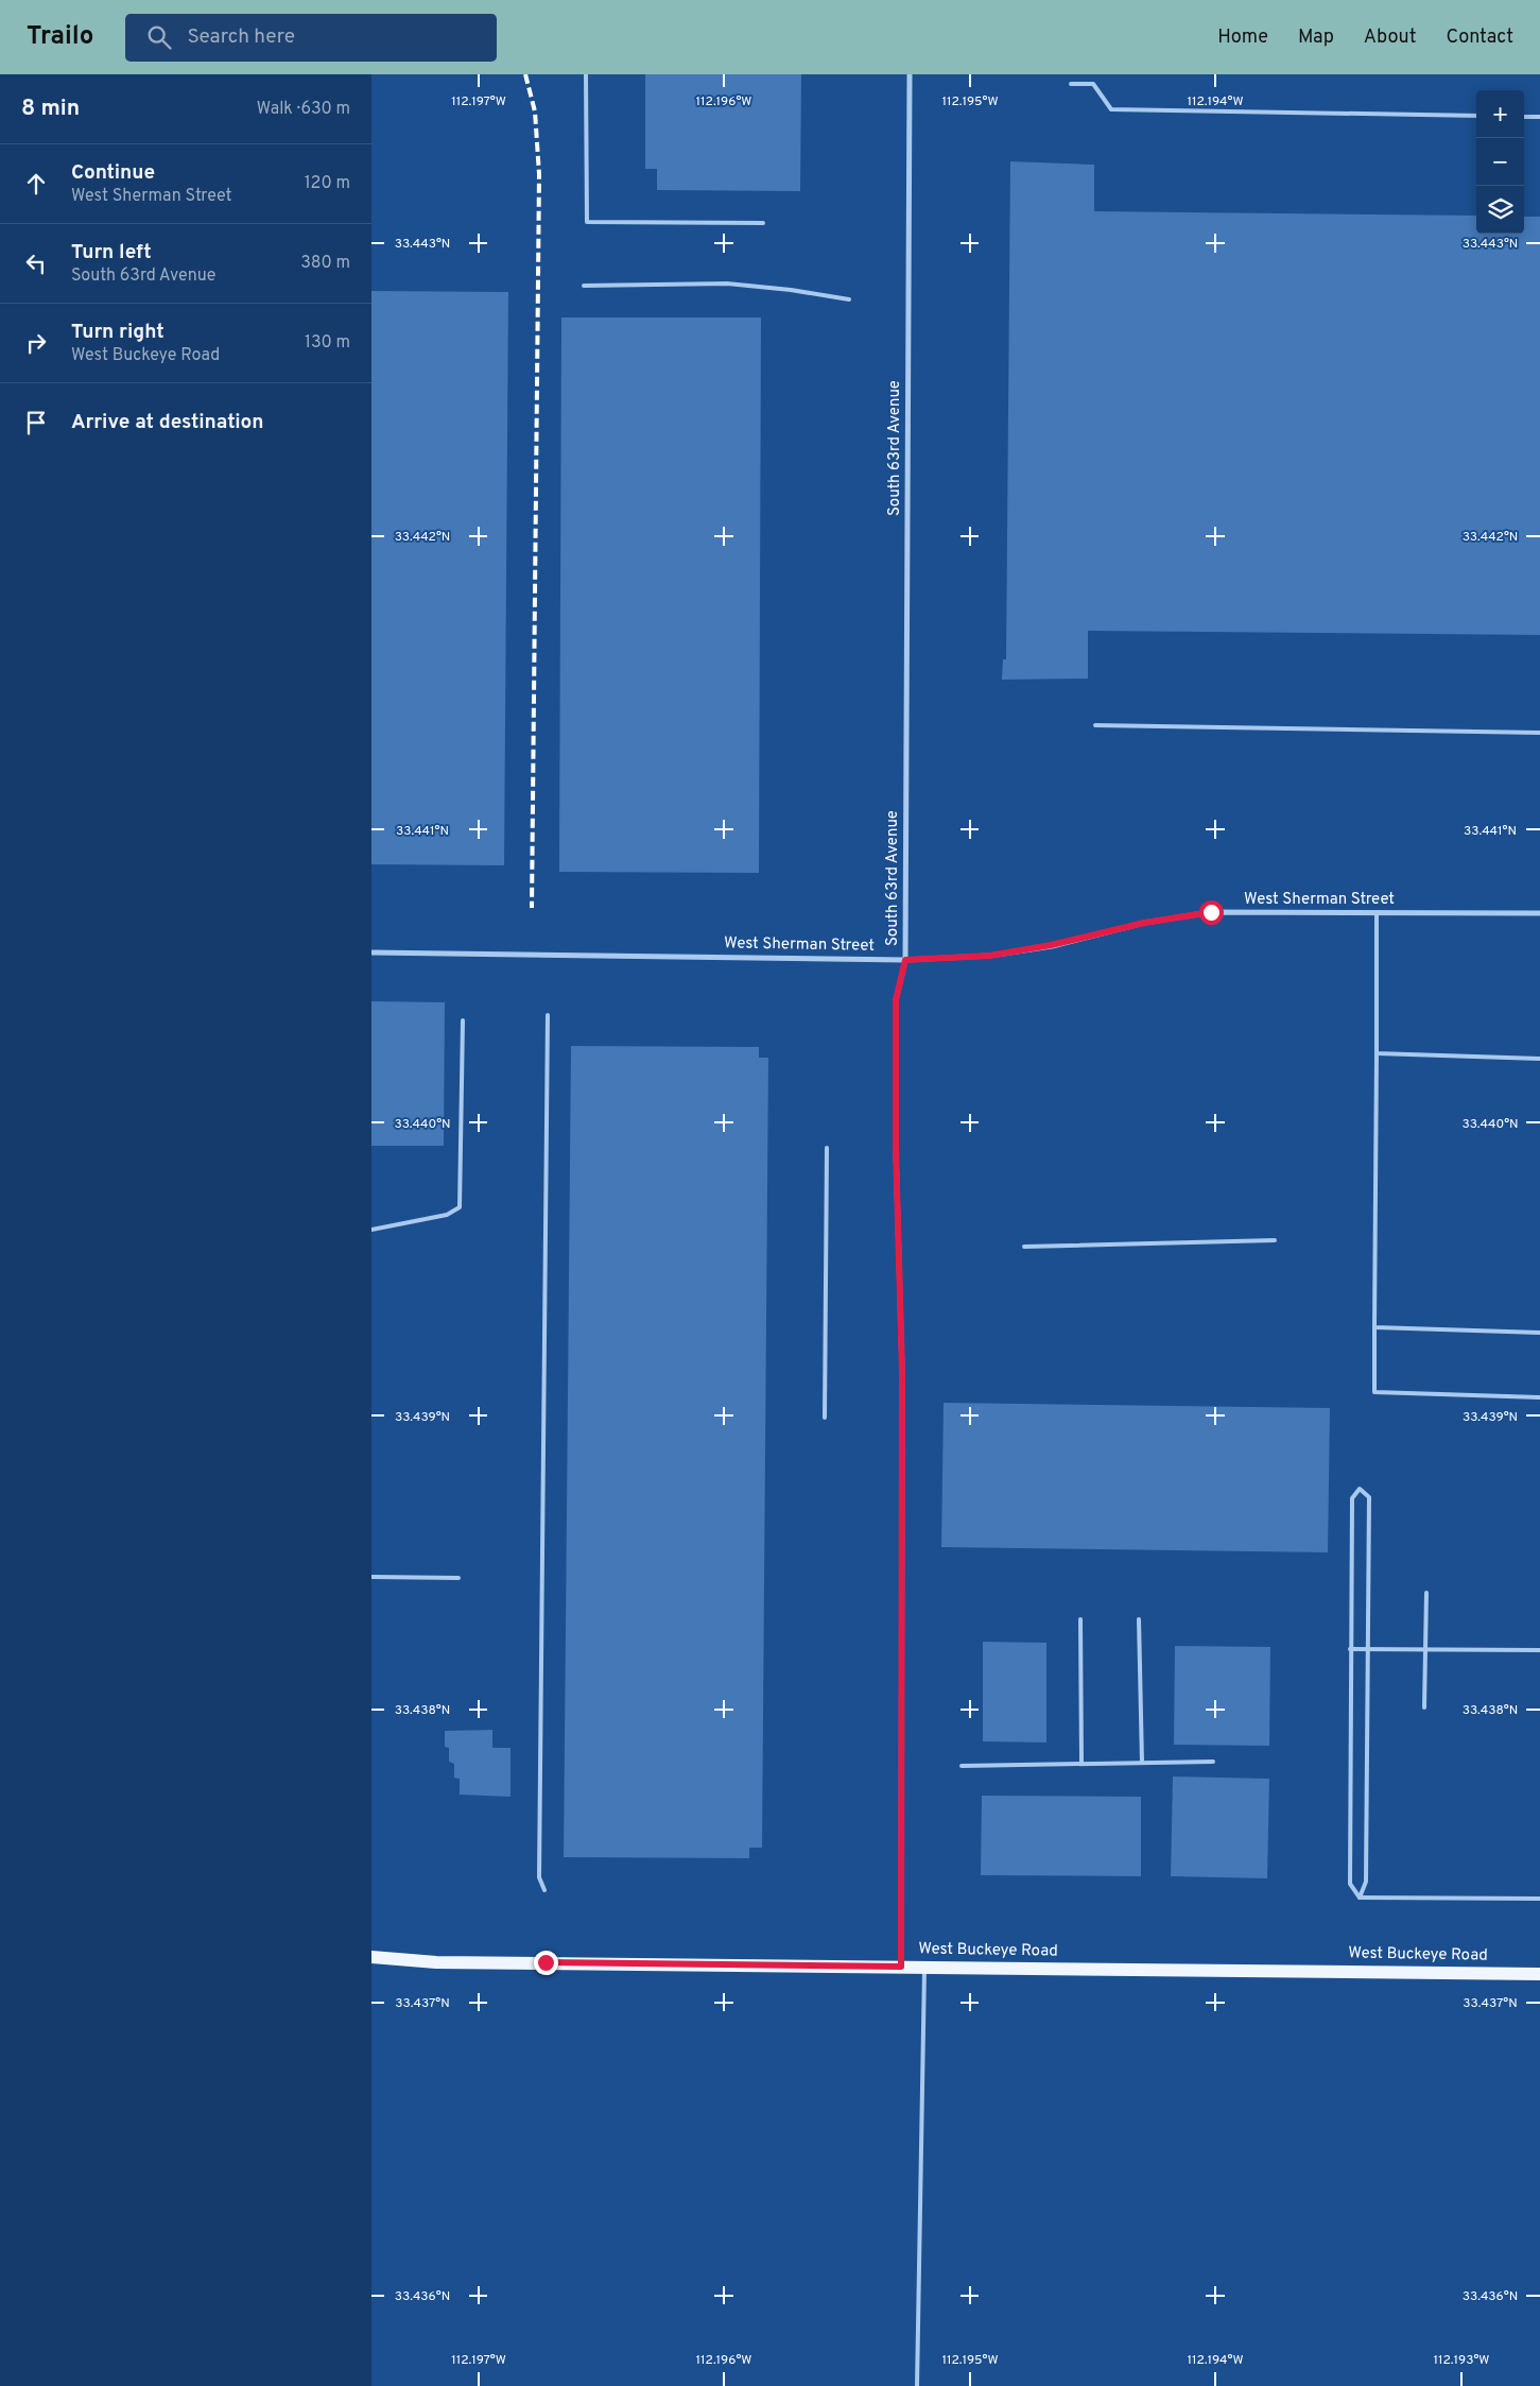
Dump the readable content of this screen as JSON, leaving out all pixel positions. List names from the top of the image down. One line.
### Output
{"streets":{"main road":["West Buckeye Road"],"street":["South 63rd Avenue","West Sherman Street"]},"crossings":[["South 63rd Avenue","West Sherman Street"],["South 63rd Avenue","West Buckeye Road"]],"page":{"header":"Trailo","search":"Search here","nav":["Home","Map","About","Contact"],"heading":["8 min","Walk · 630 m"],"map_buttons":["+","−"],"list":[["Continue","West Sherman Street","120 m"],["Turn left","South 63rd Avenue","380 m"],["Turn right","West Buckeye Road","130 m"],"Arrive at destination"]},"coordinates":["112.197°W","112.196°W","112.195°W","112.194°W","33.443°N","33.442°N","33.441°N","33.440°N","33.439°N","33.438°N","33.437°N","33.436°N","112.193°W"]}
